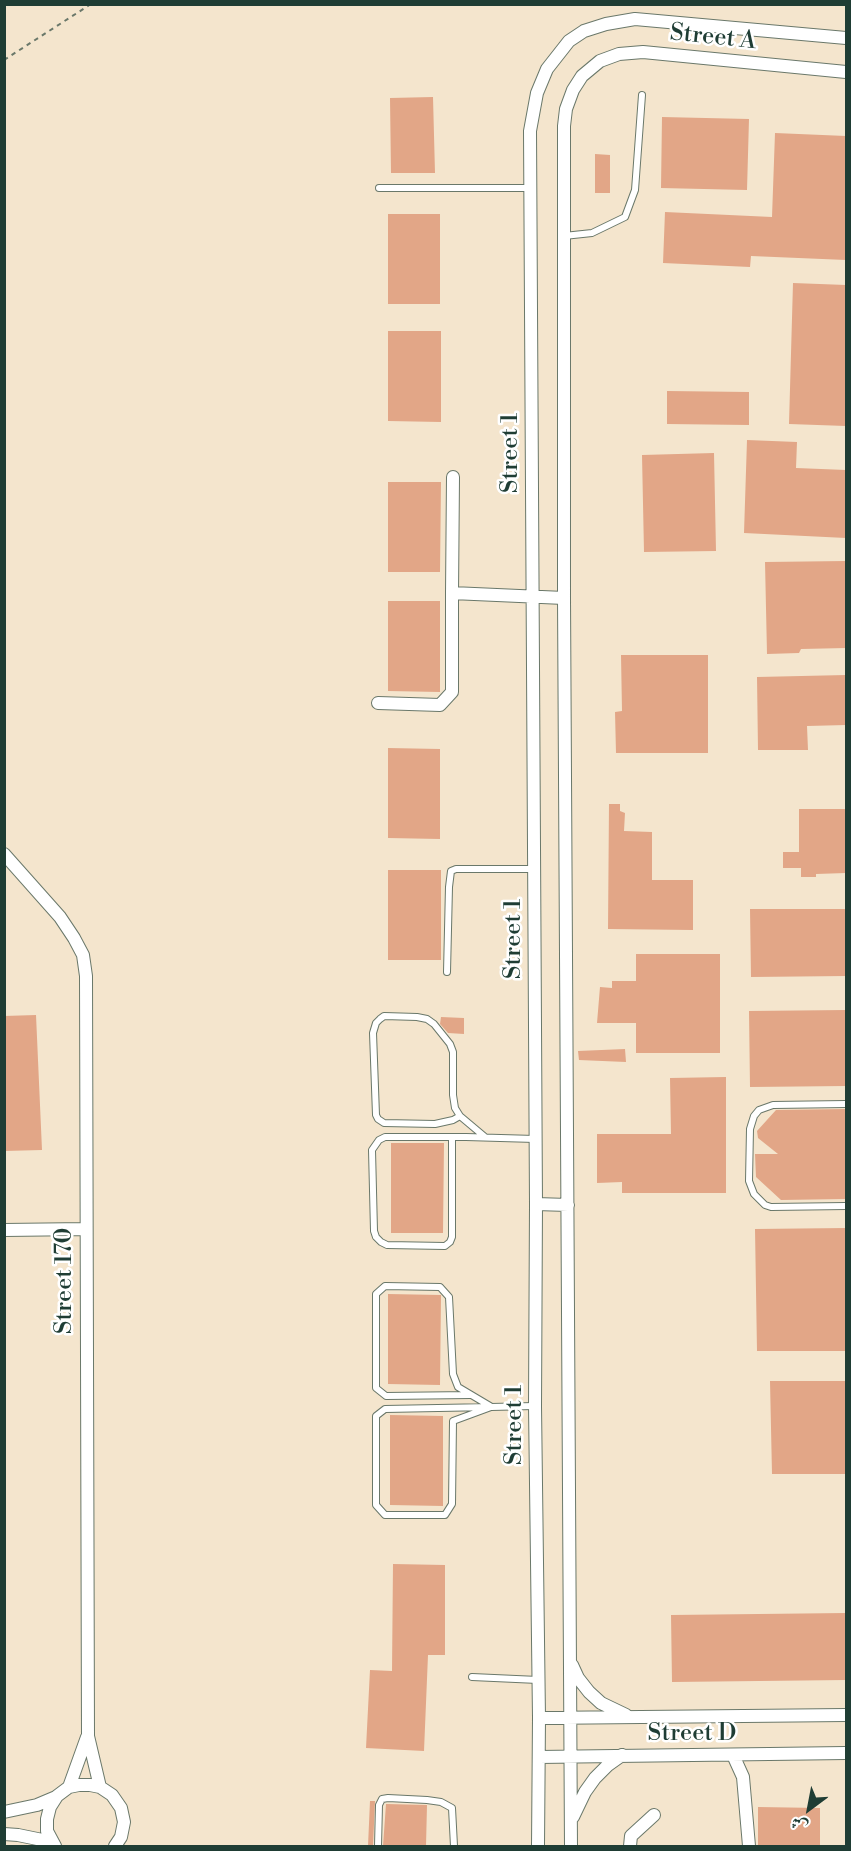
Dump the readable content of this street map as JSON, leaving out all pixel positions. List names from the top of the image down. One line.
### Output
{"streets":{"street":["Street A","Street 1","Street 170","Street D"]},"crossings":[["Street A","Street 1"],["Street 1","Street D"]],"north":"bottom left"}
